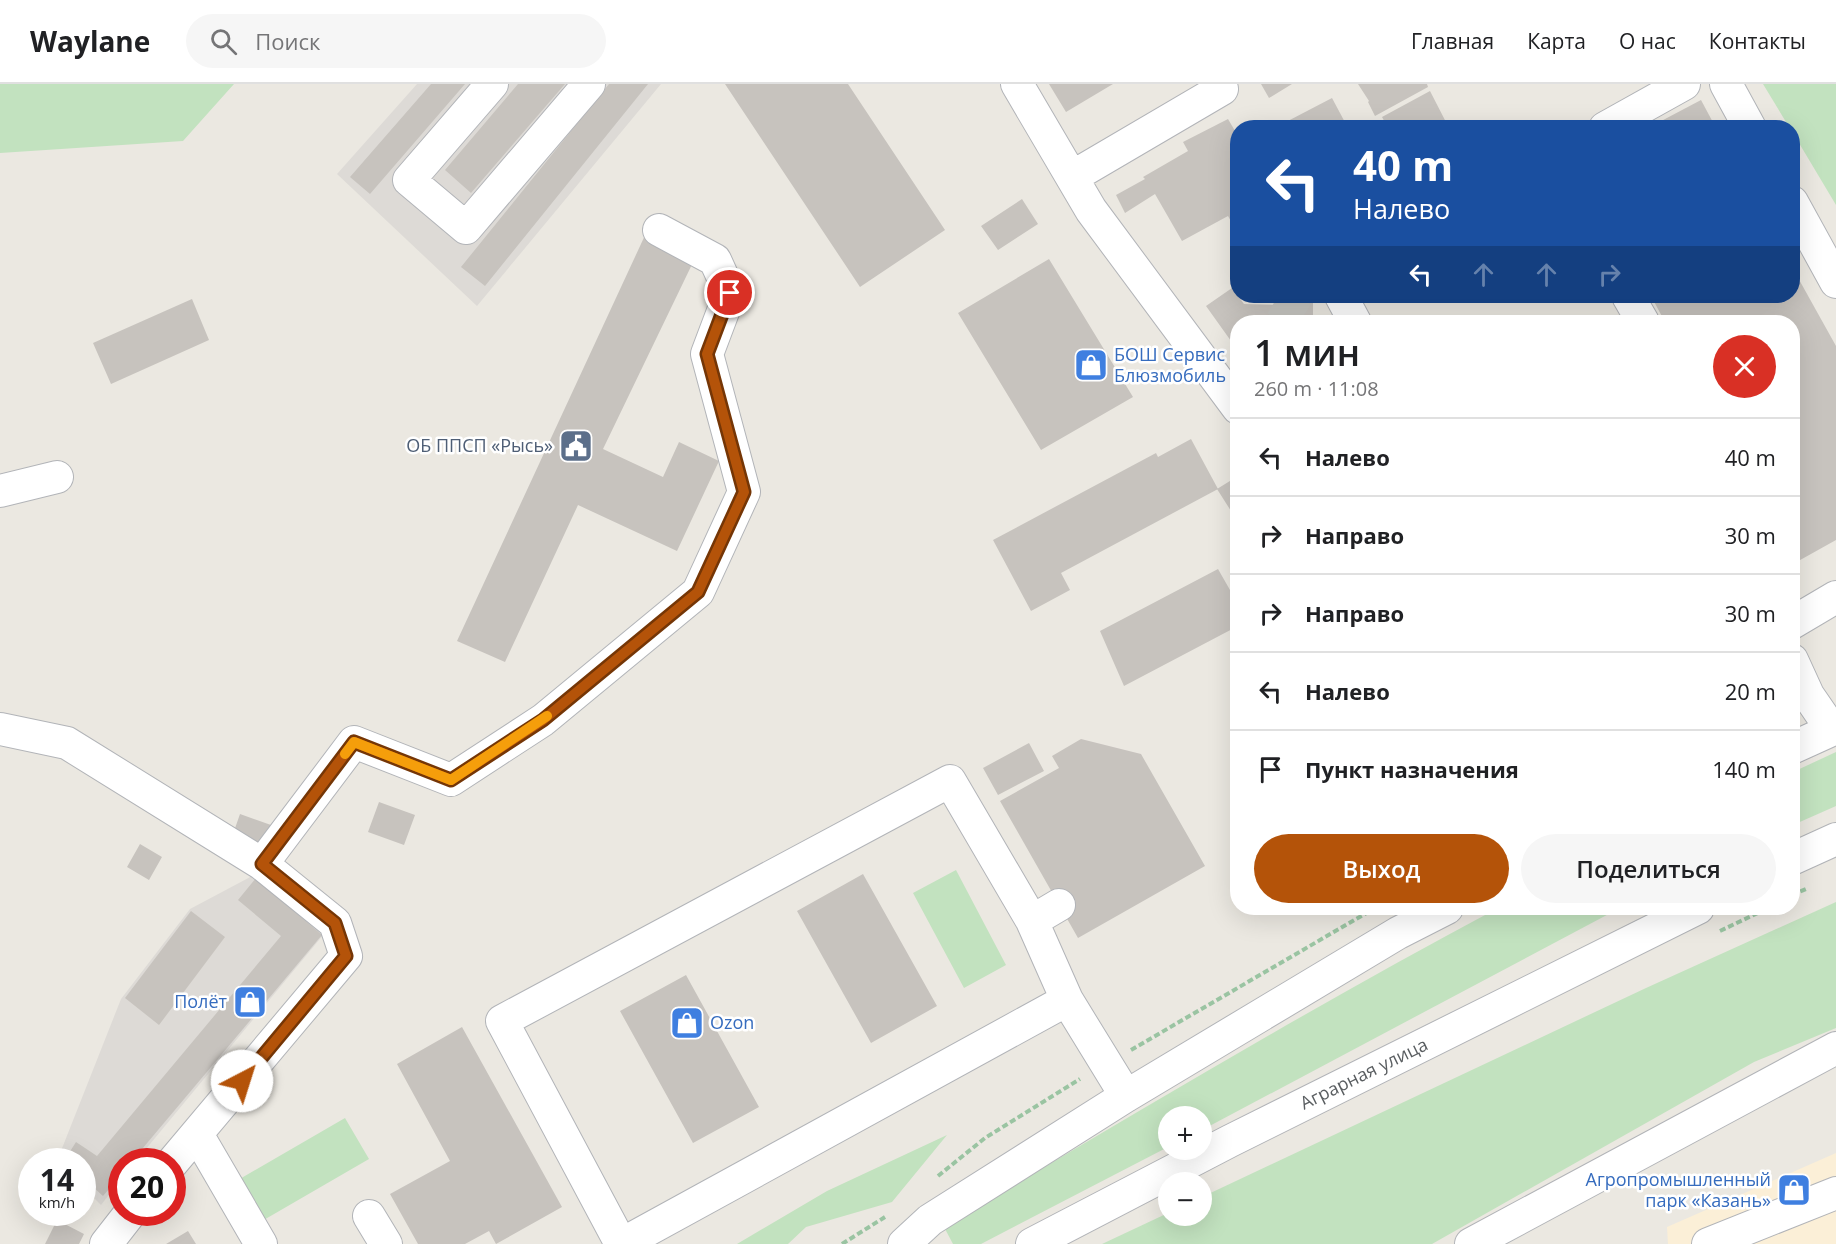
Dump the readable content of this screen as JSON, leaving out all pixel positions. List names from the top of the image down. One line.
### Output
{"streets":{"street":["Аграрная улица"]},"places":{"shop":["БОШ Сервис Блюзмобиль","Полёт","Ozon","Агропромышленный парк «Казань»"],"public building":["ОБ ППСП «Рысь»"]},"page":{"header":"Waylane","search":"Поиск","nav":["Главная","Карта","О нас","Контакты"],"turn":["40 m","Налево"],"heading":["1 мин","260 m · 11:08"],"list":[{"name":"Налево","value":"40 m"},{"name":"Направо","value":"30 m"},{"name":"Направо","value":"30 m"},{"name":"Налево","value":"20 m"},{"name":"Пункт назначения","value":"140 m"}],"buttons":["Выход","Поделиться"],"map_buttons":["+","−"],"speed":"14 km/h","limit":"20"}}
